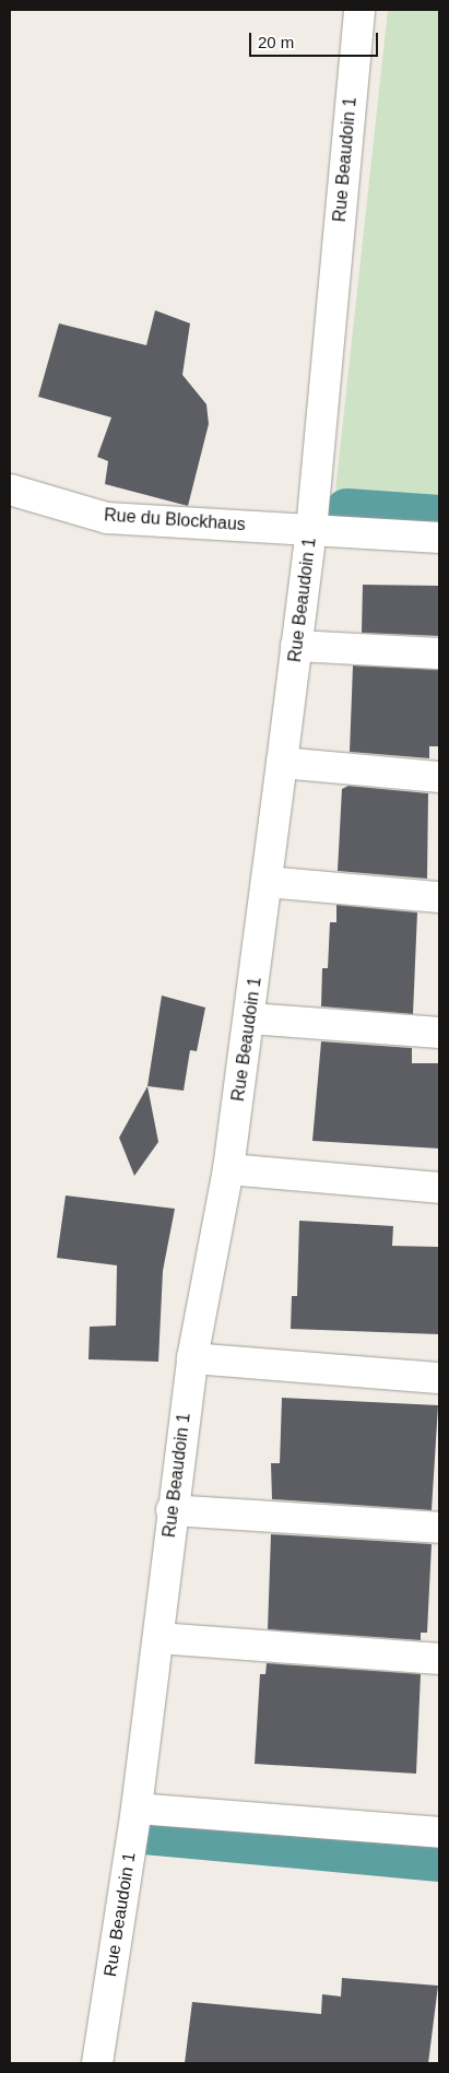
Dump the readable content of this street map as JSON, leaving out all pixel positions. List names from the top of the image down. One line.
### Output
{"streets":{"street":["Rue Beaudoin 1","Rue du Blockhaus"]},"crossings":[["Rue Beaudoin 1","Rue du Blockhaus"]],"scale_bar":"20 m"}
